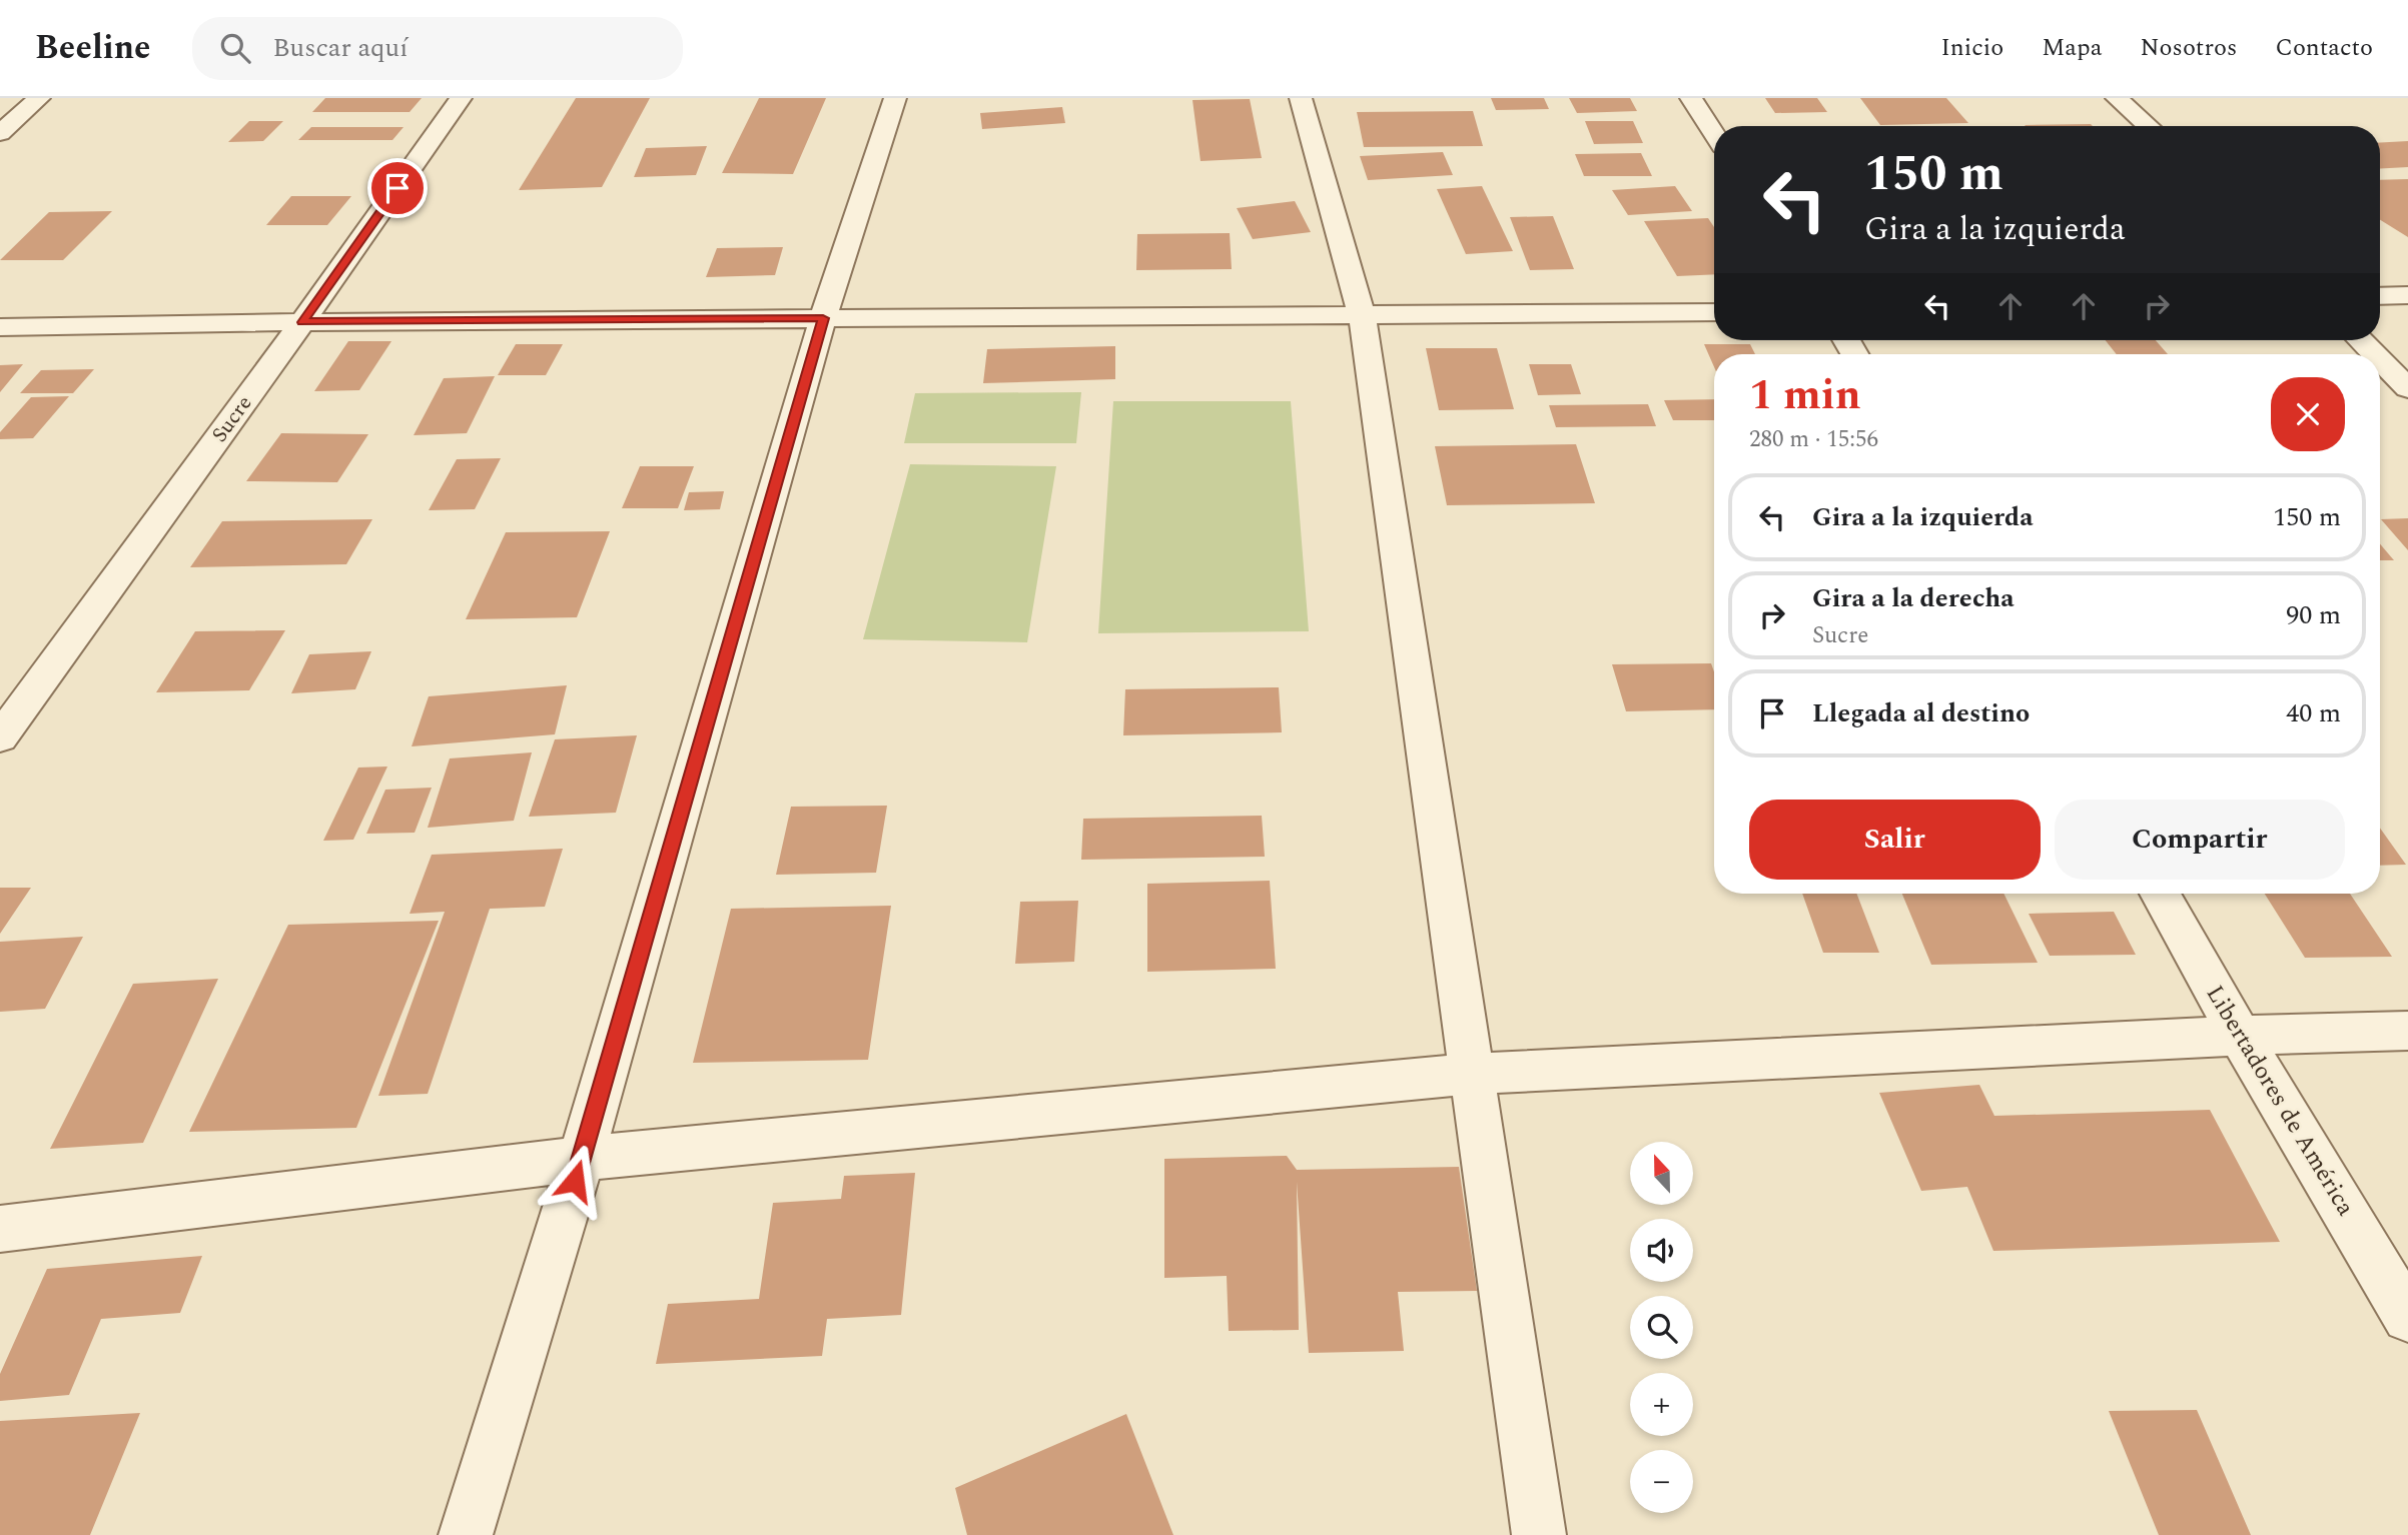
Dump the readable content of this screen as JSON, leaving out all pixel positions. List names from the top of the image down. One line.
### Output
{"streets":{"street":["Sucre","Libertadores de América"]},"north":"top","page":{"header":"Beeline","search":"Buscar aquí","nav":["Inicio","Mapa","Nosotros","Contacto"],"turn":["150 m","Gira a la izquierda"],"heading":["1 min","280 m · 15:56"],"list":[{"name":"Gira a la izquierda","value":"150 m"},{"name":"Gira a la derecha","note":"Sucre","value":"90 m"},{"name":"Llegada al destino","value":"40 m"}],"buttons":["Salir","Compartir"],"map_buttons":["+","−"]}}
